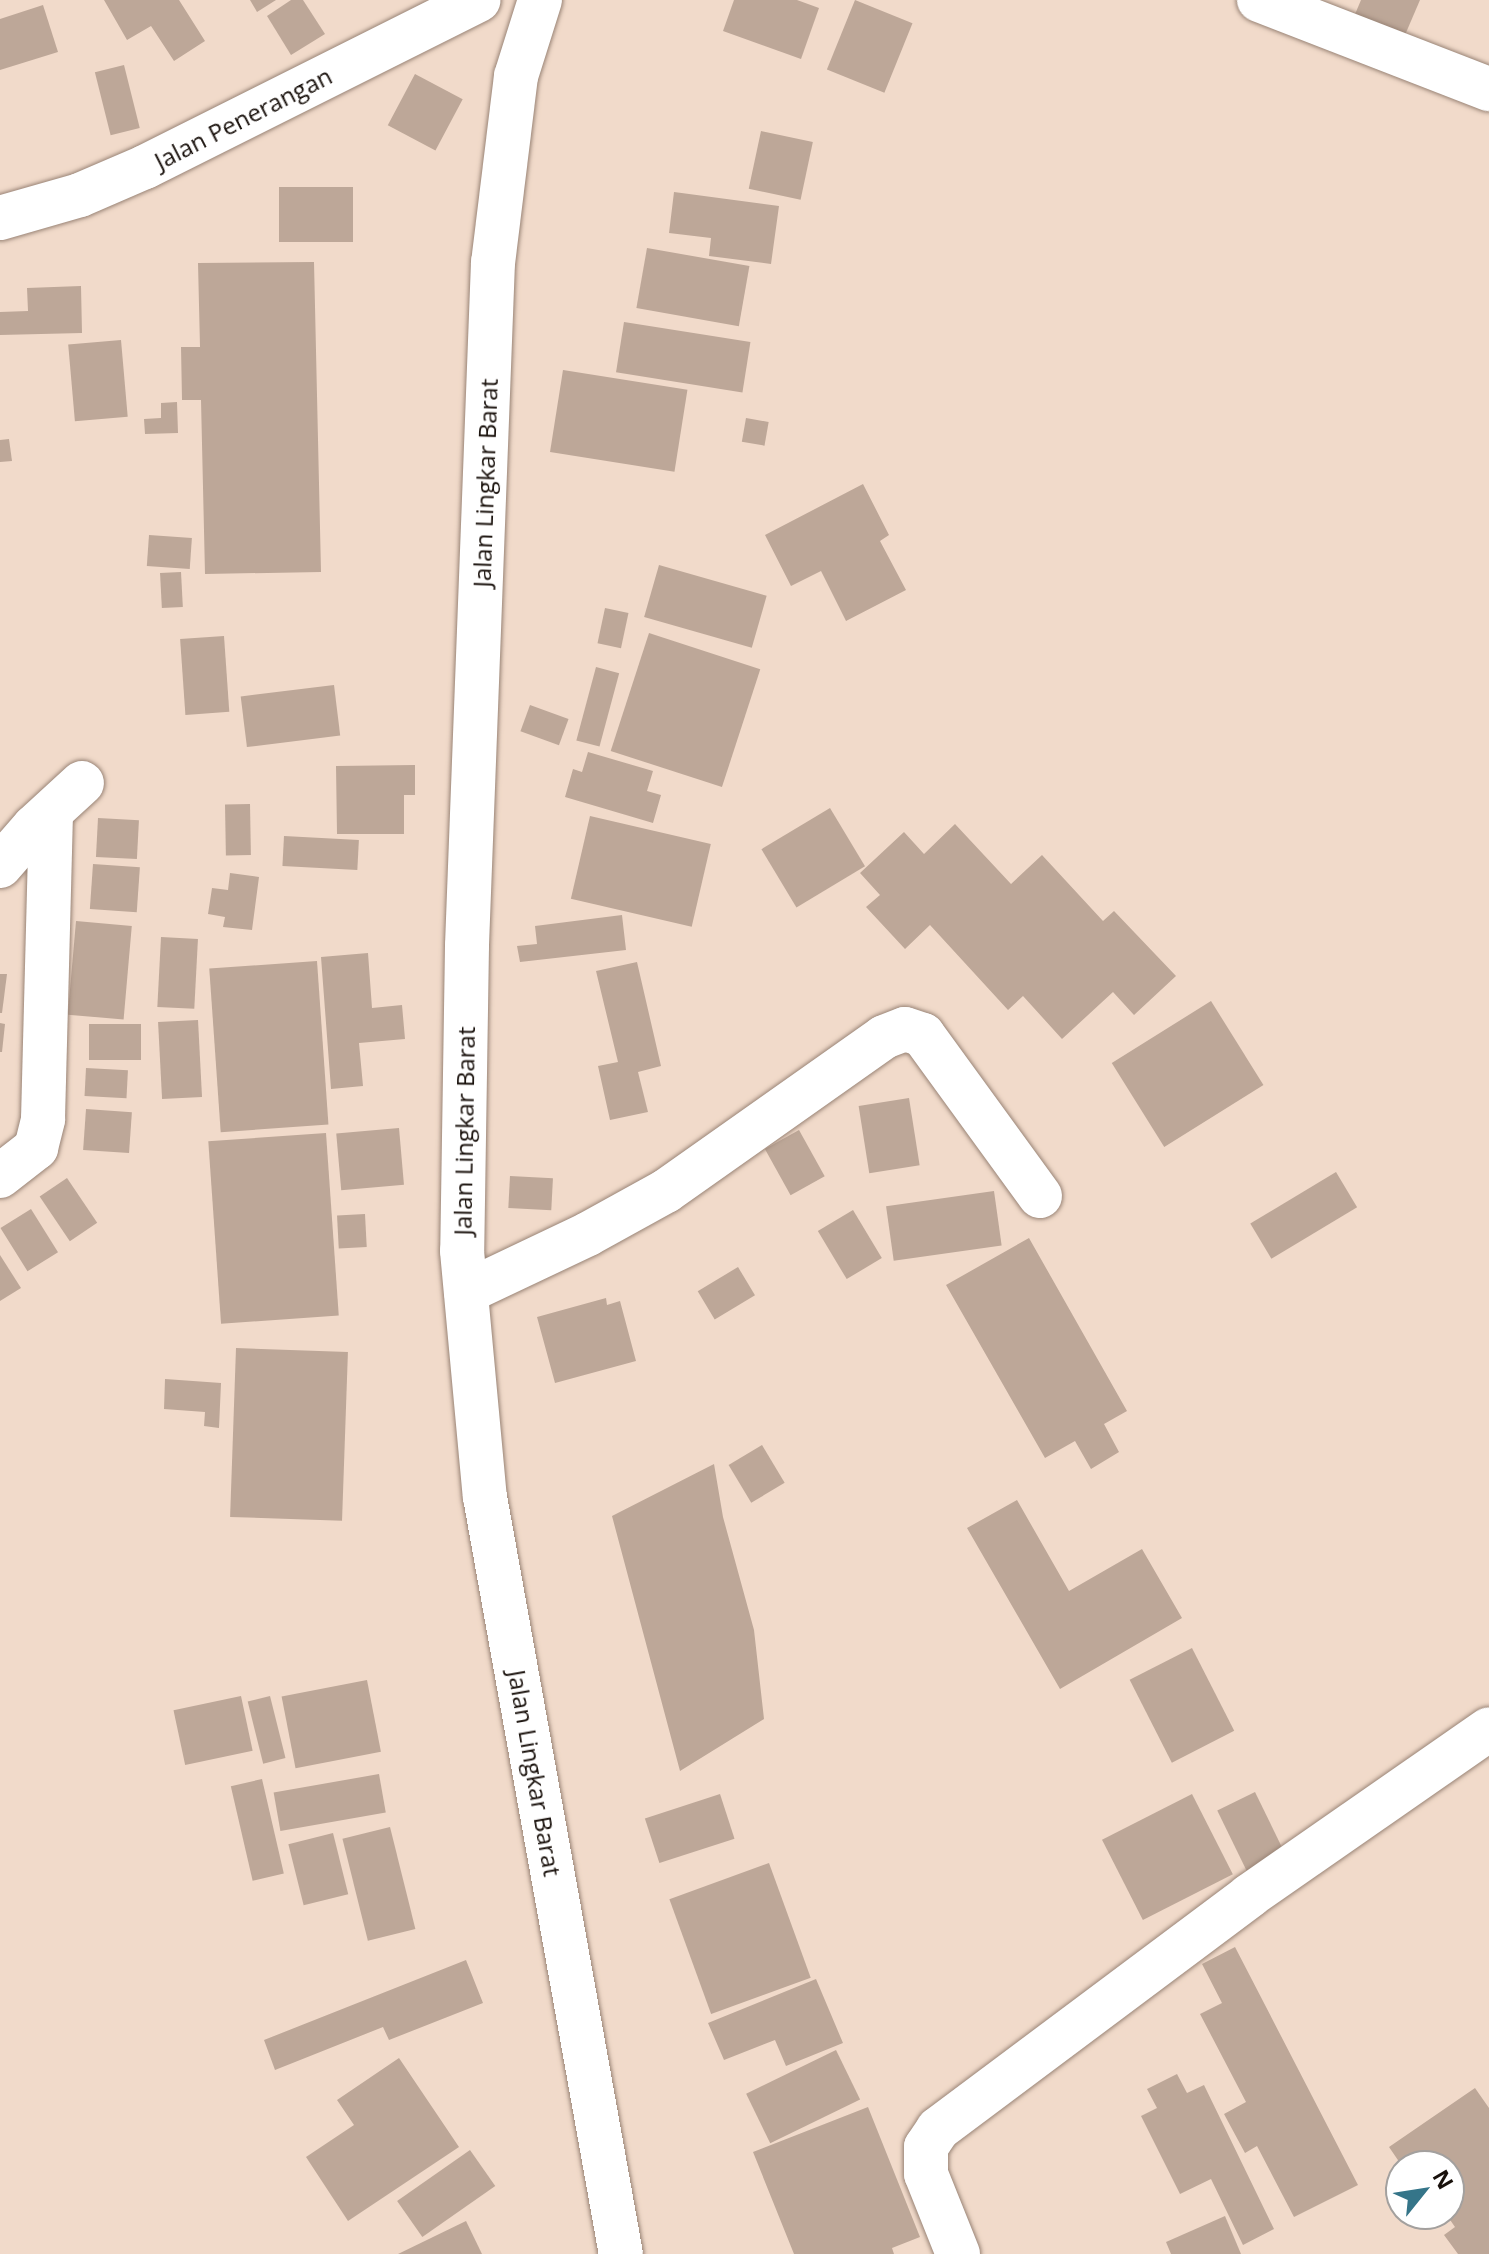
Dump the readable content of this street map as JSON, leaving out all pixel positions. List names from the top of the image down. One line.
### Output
{"streets":{"main road":["Jalan Penerangan","Jalan Lingkar Barat"]},"north":"top right"}
